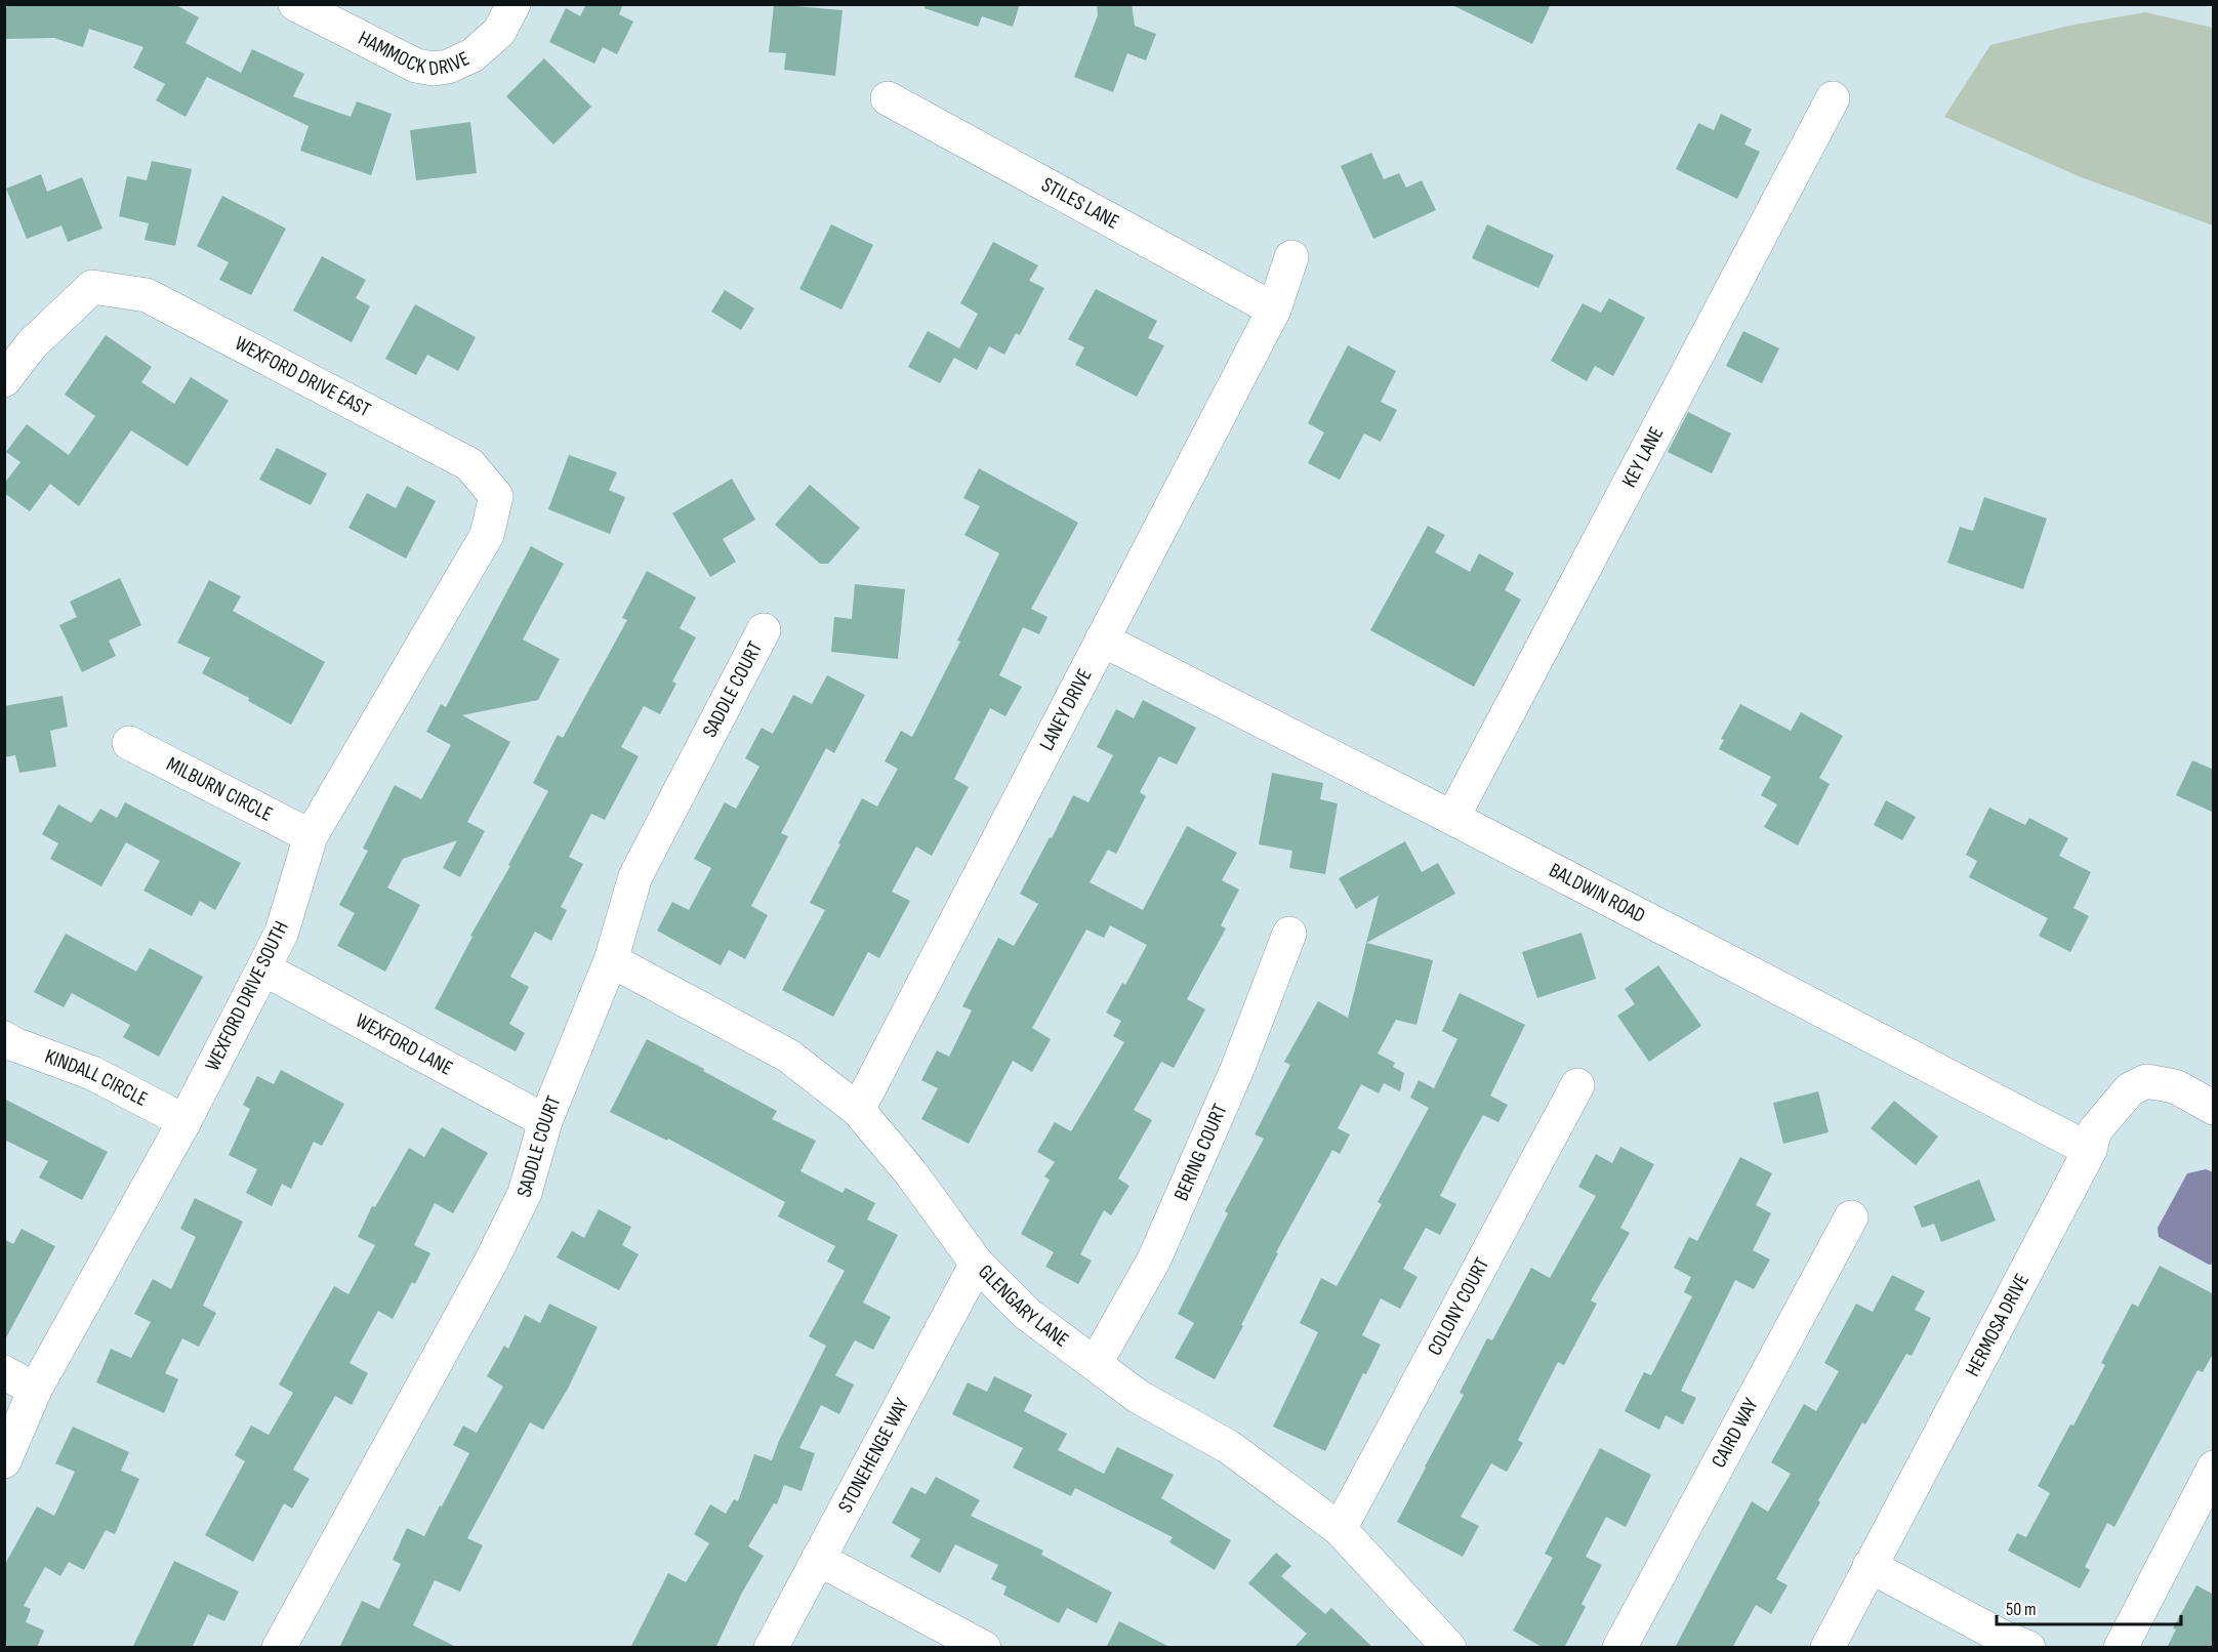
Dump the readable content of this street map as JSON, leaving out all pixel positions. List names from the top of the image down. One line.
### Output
{"streets":{"street":["HAMMOCK DRIVE","STILES LANE","WEXFORD DRIVE EAST","KEY LANE","SADDLE COURT","LANEY DRIVE","MILBURN CIRCLE","BALDWIN ROAD","WEXFORD DRIVE SOUTH","WEXFORD LANE","KINDALL CIRCLE","BERING COURT","GLENGARY LANE","COLONY COURT","HERMOSA DRIVE","CAIRD WAY","STONEHENGE WAY"]},"crossings":[["STILES LANE","LANEY DRIVE"],["WEXFORD DRIVE EAST","WEXFORD DRIVE SOUTH"],["KEY LANE","BALDWIN ROAD"],["SADDLE COURT","WEXFORD LANE"],["SADDLE COURT","GLENGARY LANE"],["LANEY DRIVE","BALDWIN ROAD"],["LANEY DRIVE","GLENGARY LANE"],["MILBURN CIRCLE","WEXFORD DRIVE SOUTH"],["BALDWIN ROAD","HERMOSA DRIVE"],["WEXFORD DRIVE SOUTH","WEXFORD LANE"],["WEXFORD DRIVE SOUTH","KINDALL CIRCLE"],["BERING COURT","GLENGARY LANE"],["GLENGARY LANE","COLONY COURT"],["GLENGARY LANE","STONEHENGE WAY"]],"scale_bar":"50 m"}
